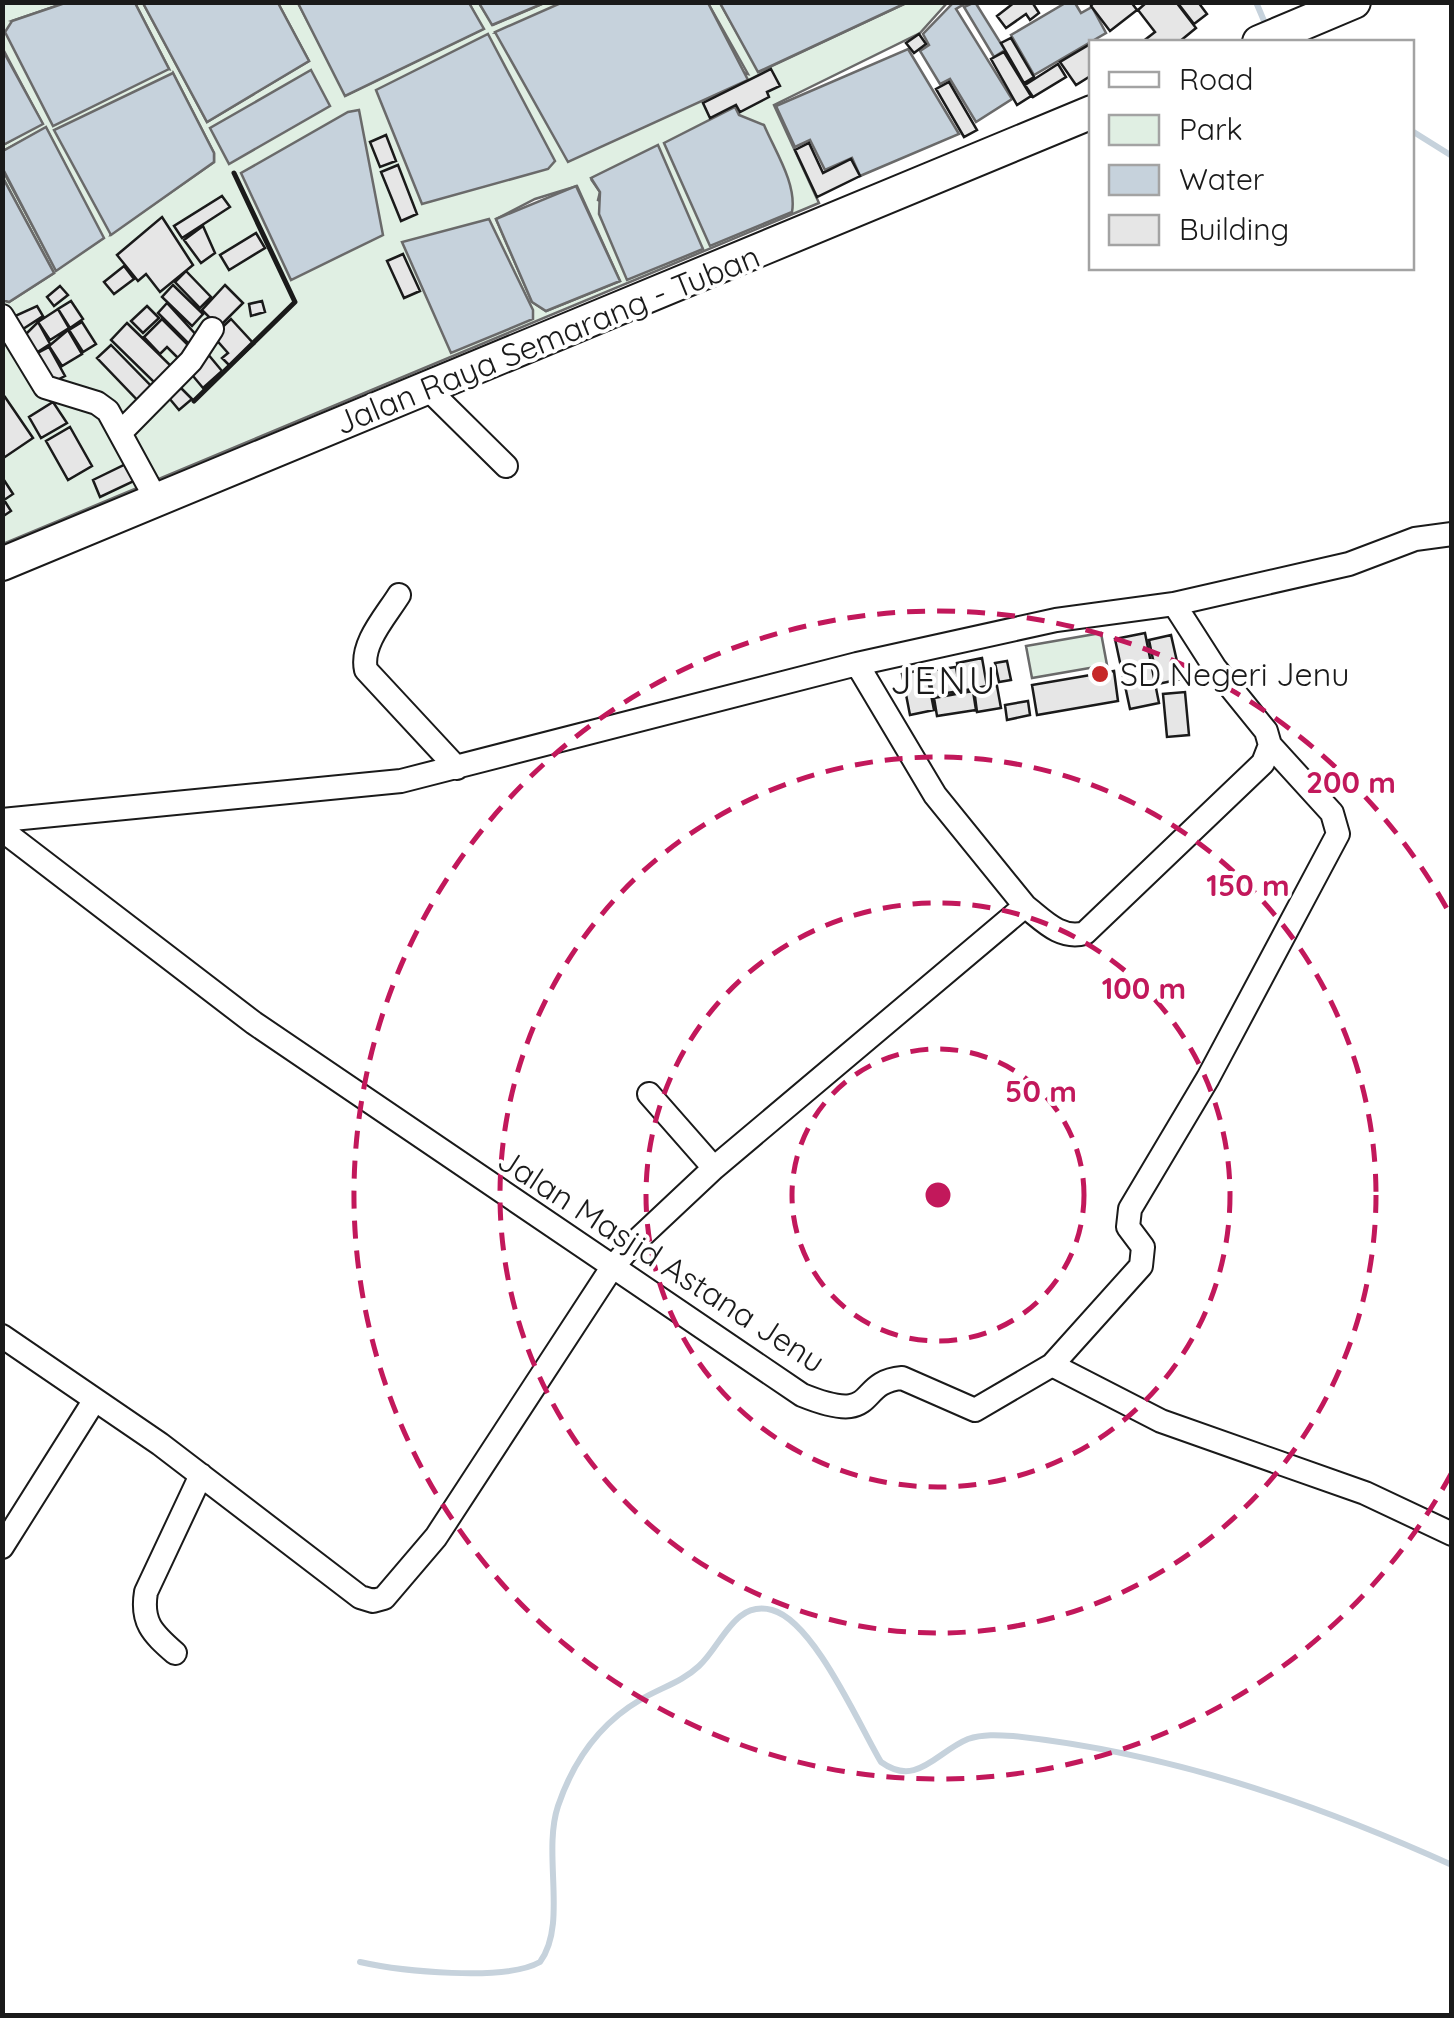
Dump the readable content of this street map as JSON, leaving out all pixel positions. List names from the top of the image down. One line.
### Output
{"streets":{"highway":["Jalan Raya Semarang - Tuban"],"street":["Jalan Masjid Astana Jenu"]},"districts":["JENU"],"places":["SD Negeri Jenu"],"legend":["Road","Park","Water","Building"],"rings":["200 m","150 m","100 m","50 m"]}
